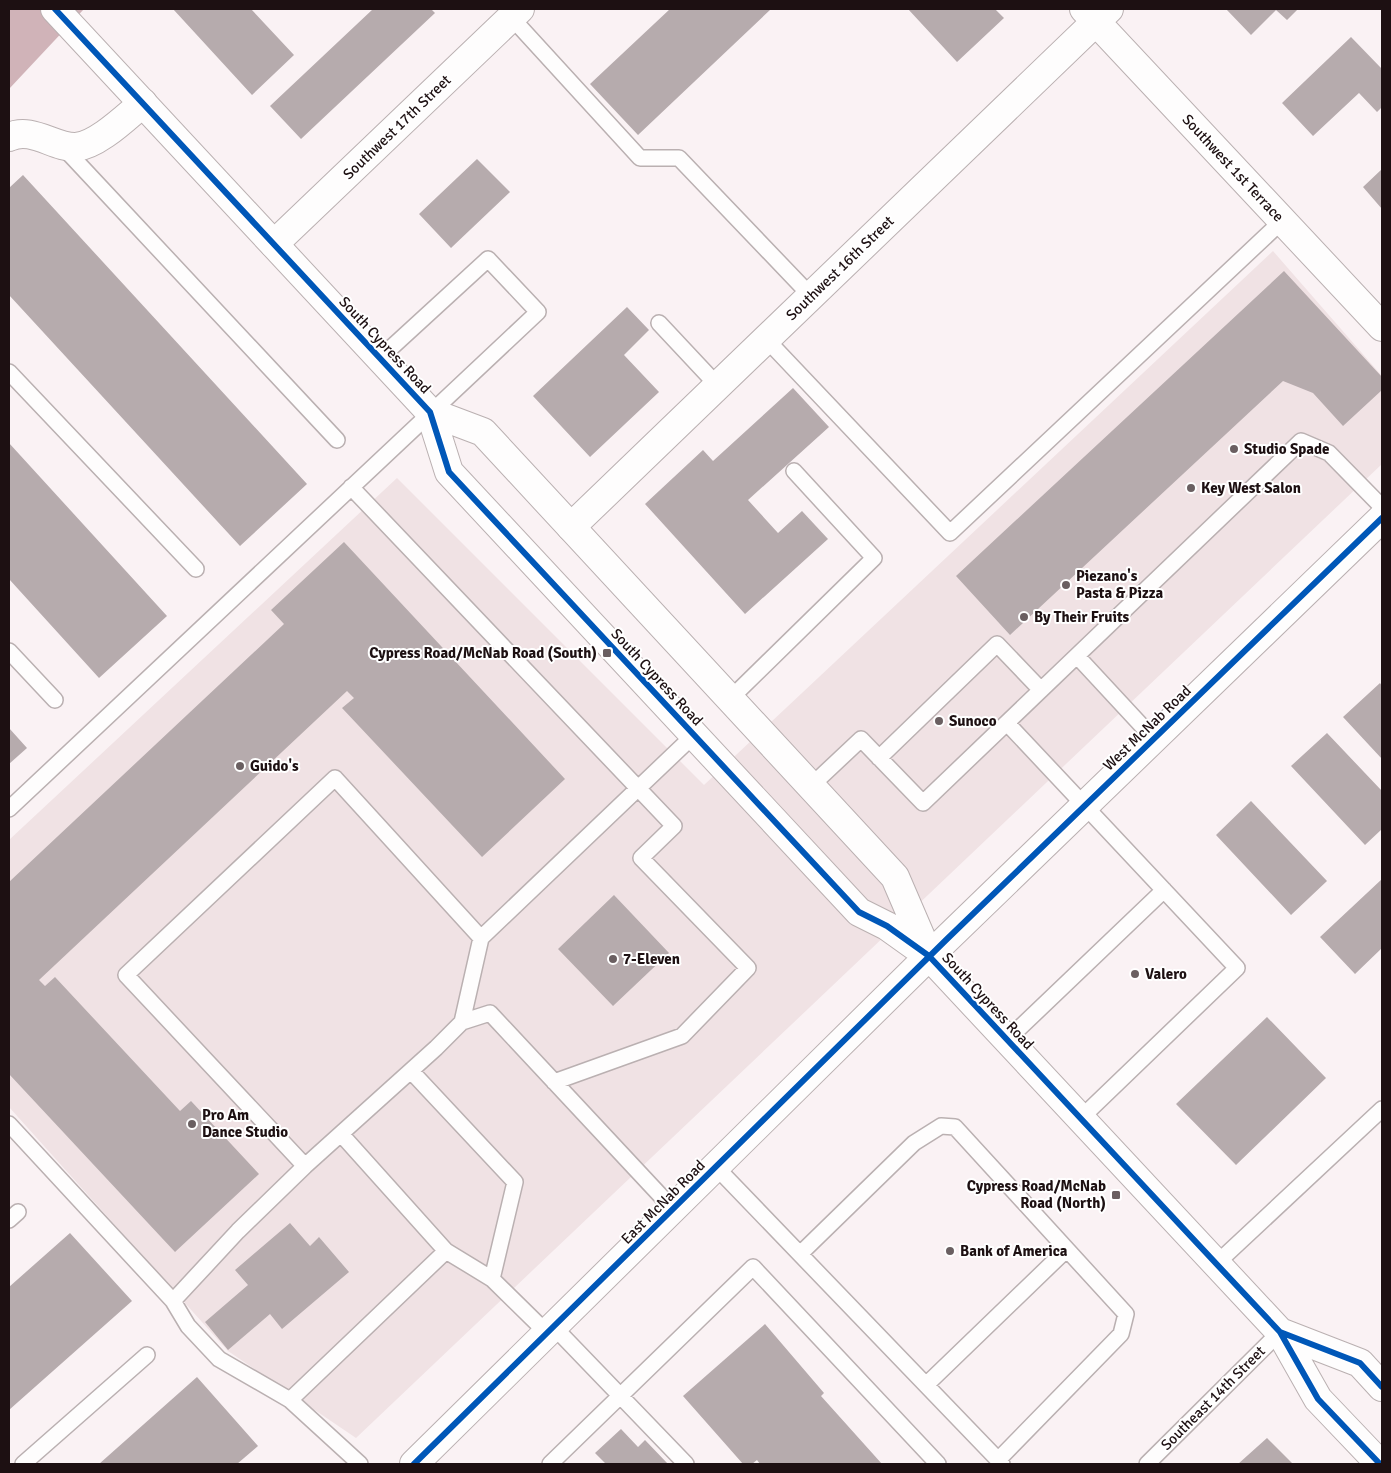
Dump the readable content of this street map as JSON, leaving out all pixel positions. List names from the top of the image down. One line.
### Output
{"streets":{"street":["Southwest 17th Street","Southwest 1st Terrace","Southwest 16th Street","South Cypress Road","West McNab Road","East McNab Road"],"lane":["Southeast 14th Street"]},"crossings":[["Southwest 17th Street","South Cypress Road"],["Southwest 1st Terrace","Southwest 16th Street"],["Southwest 16th Street","South Cypress Road"],["South Cypress Road","West McNab Road"],["South Cypress Road","East McNab Road"],["South Cypress Road","Southeast 14th Street"],["West McNab Road","East McNab Road"]],"places":{"other":["Studio Spade","Key West Salon","Piezano's Pasta & Pizza","By Their Fruits","Sunoco","Guido's","7-Eleven","Valero","Pro Am Dance Studio","Bank of America"],"transit":["Cypress Road/McNab Road (South)","Cypress Road/McNab Road (North)"]}}
